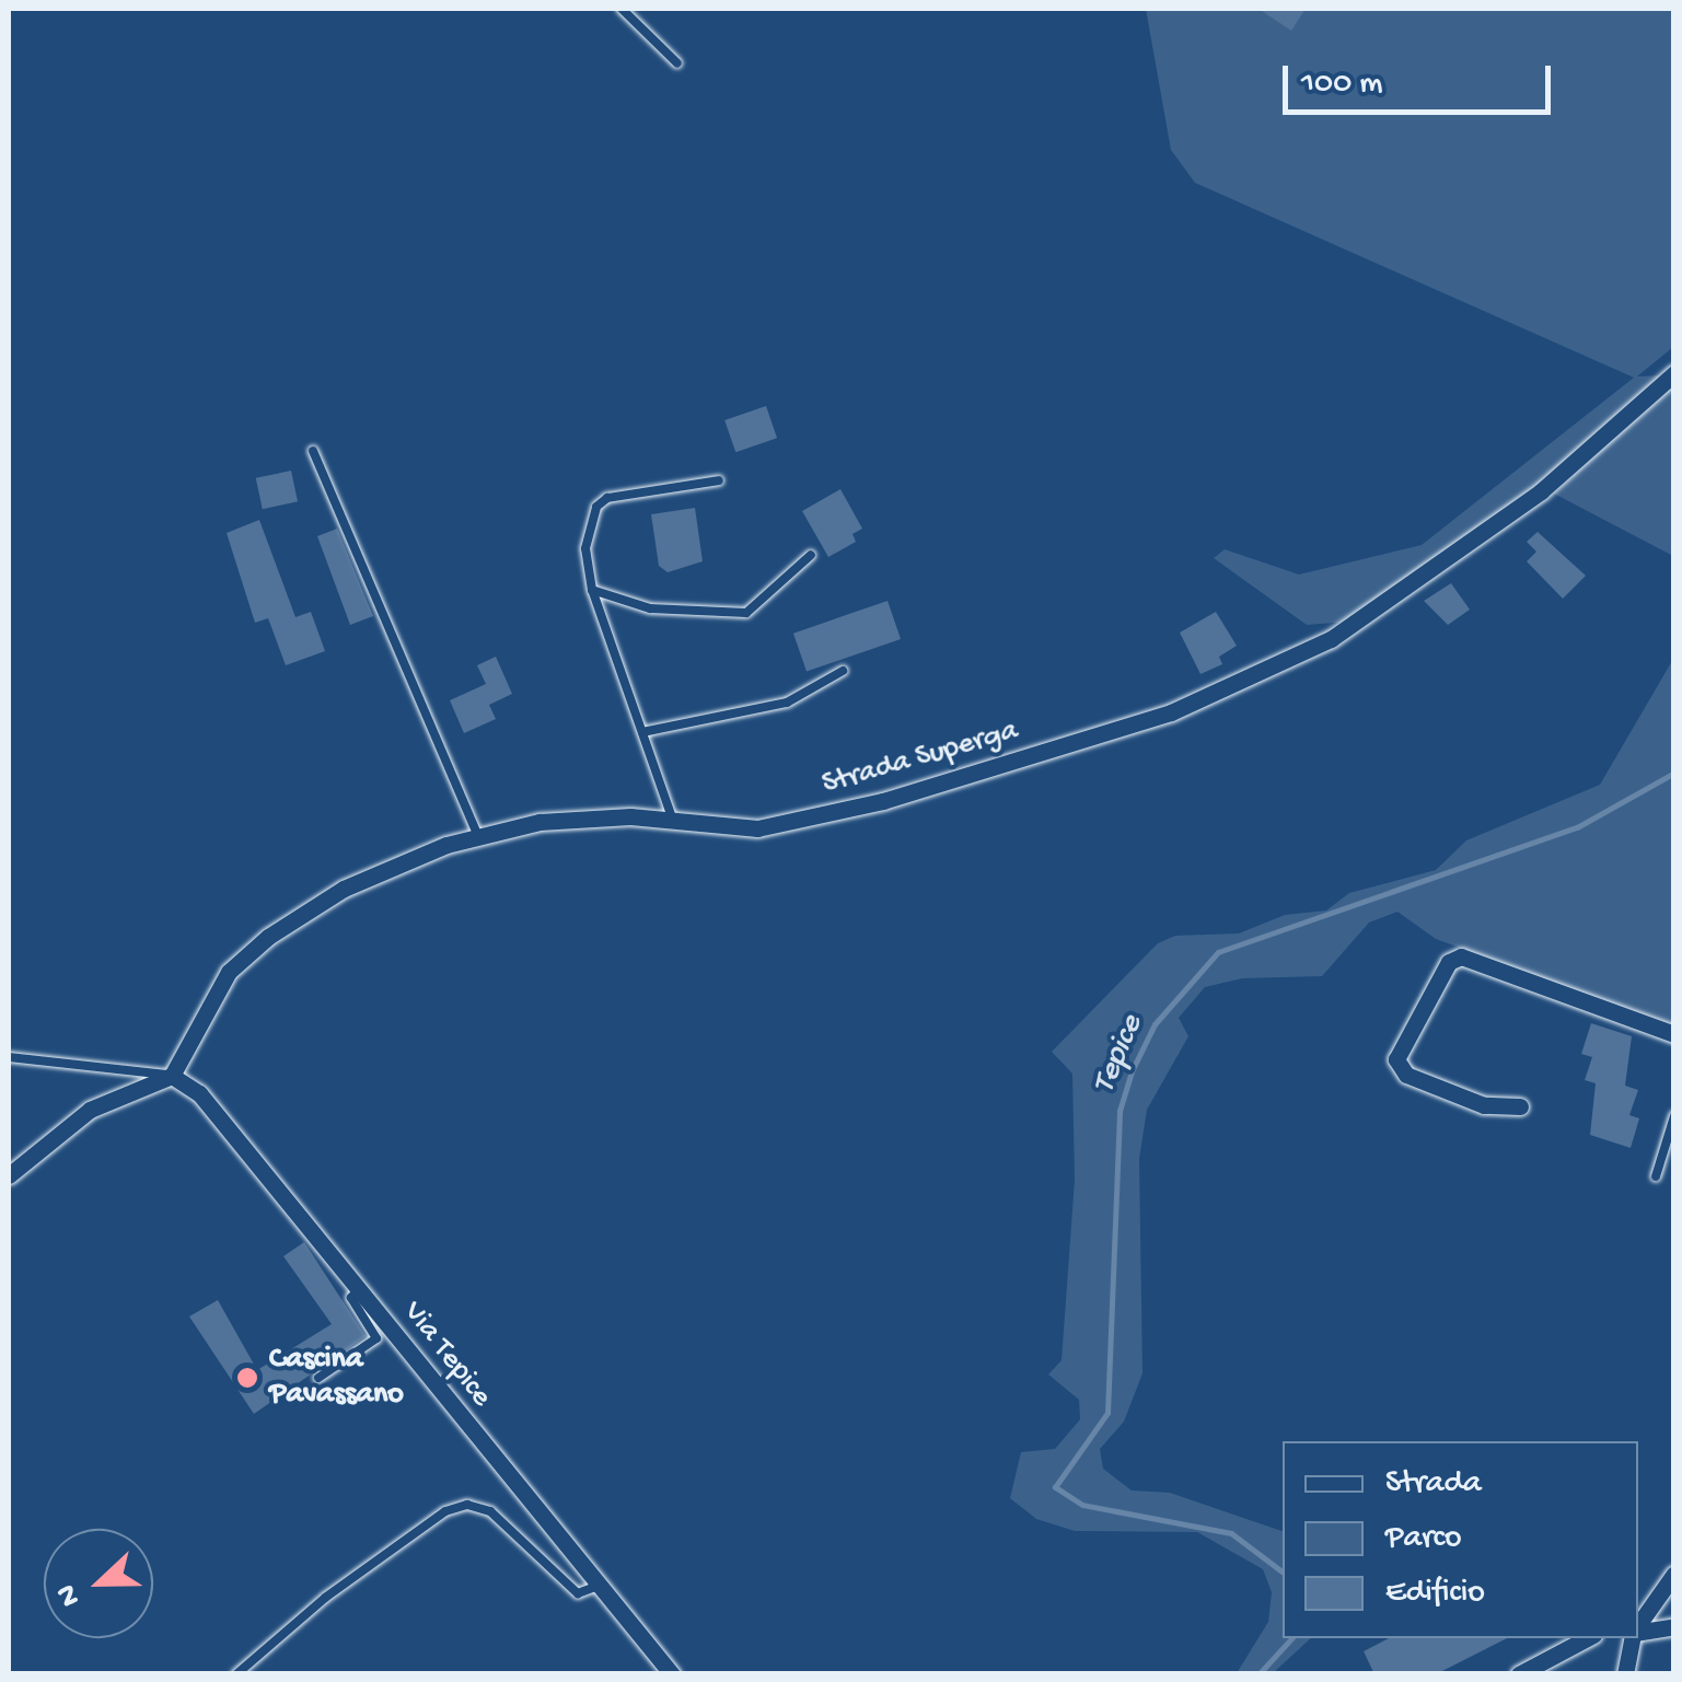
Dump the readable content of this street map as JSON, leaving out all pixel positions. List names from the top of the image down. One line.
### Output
{"streets":{"street":["Strada Superga","Via Tepice"]},"crossings":[["Strada Superga","Via Tepice"]],"water":["Tepice"],"places":["Cascina Pavassano"],"legend":["Strada","Parco","Edificio"],"scale_bar":"100 m","north":"left"}
